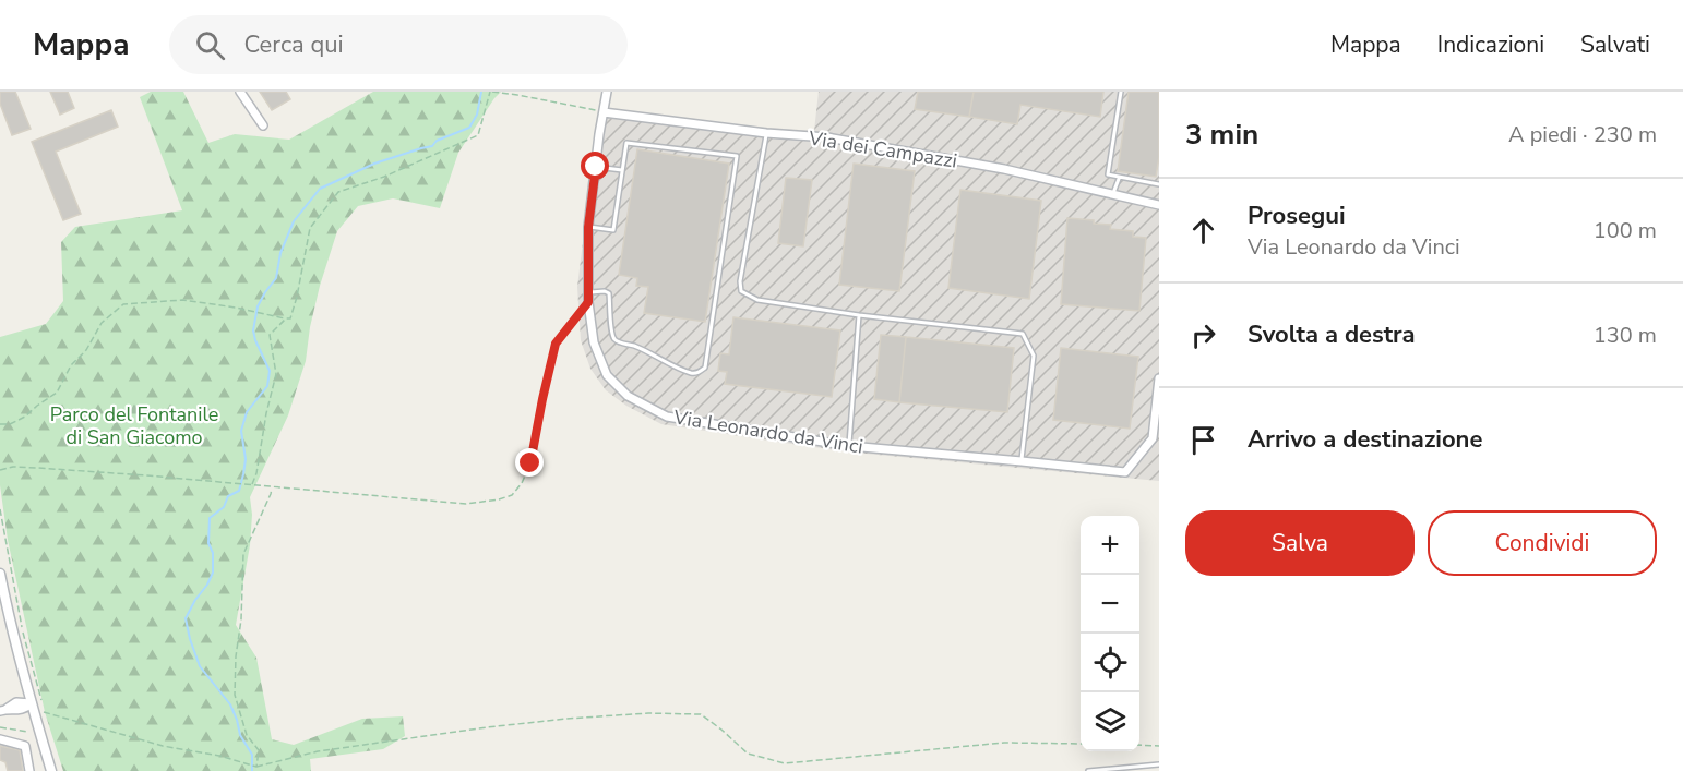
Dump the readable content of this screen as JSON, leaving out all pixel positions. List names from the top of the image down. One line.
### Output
{"streets":{"street":["Via dei Campazzi","Via Leonardo da Vinci"]},"crossings":[["Via dei Campazzi","Via Leonardo da Vinci"]],"parks":["Parco del Fontanile di San Giacomo"],"page":{"header":"Mappa","search":"Cerca qui","nav":["Mappa","Indicazioni","Salvati"],"heading":["3 min","A piedi · 230 m"],"list":[["Prosegui","Via Leonardo da Vinci","100 m"],["Svolta a destra","130 m"],"Arrivo a destinazione"],"buttons":["Salva","Condividi"],"map_buttons":["+","−"]}}
